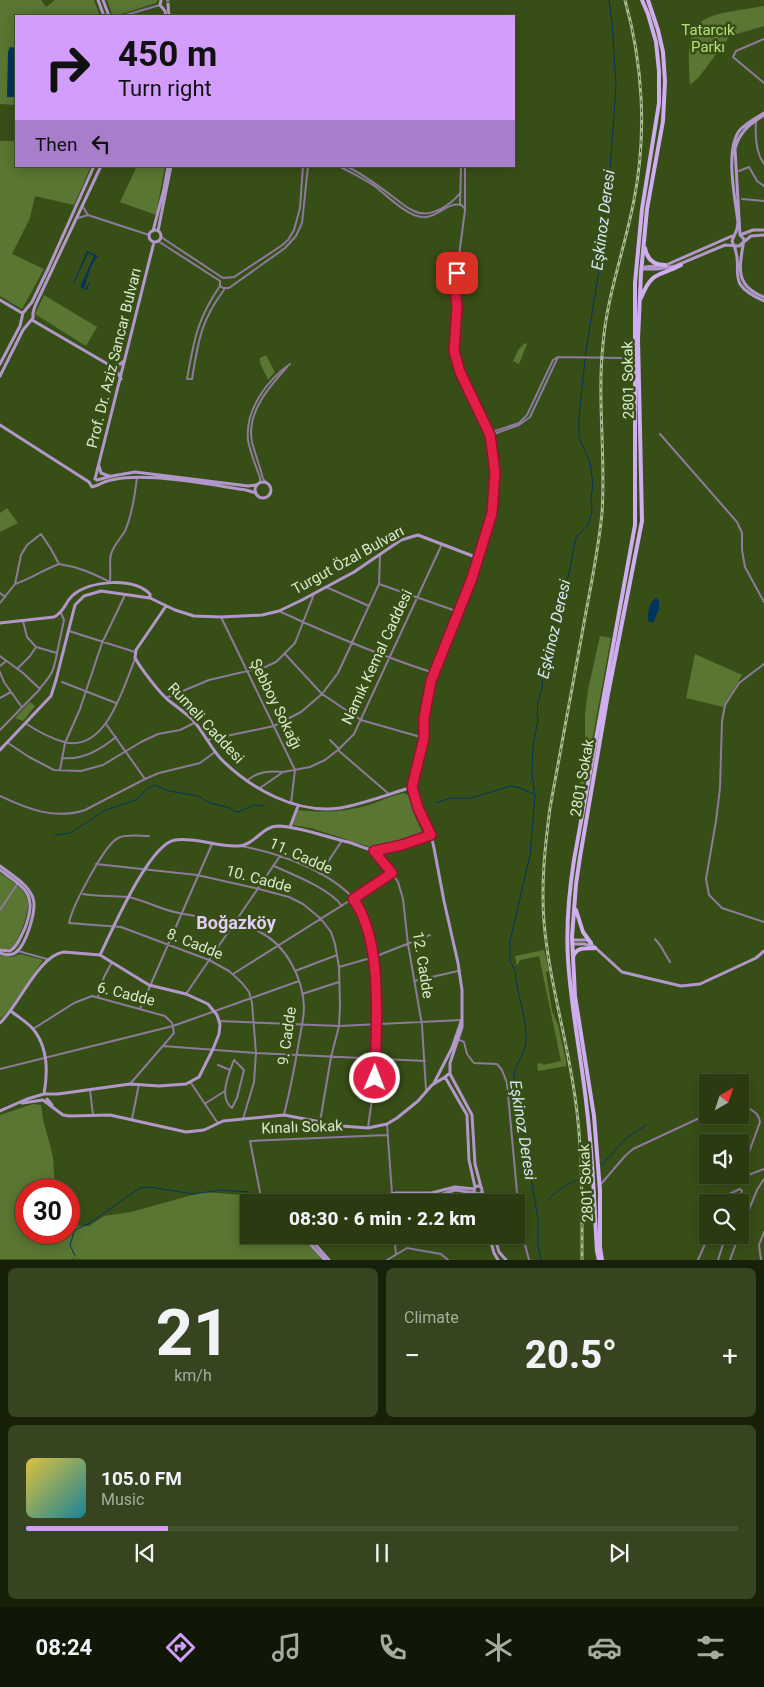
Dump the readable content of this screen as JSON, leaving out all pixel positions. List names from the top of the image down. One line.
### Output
{"streets":{"main road":["2801 Sokak"],"street":["Prof. Dr. Aziz Sancar Bulvarı","Turgut Özal Bulvarı","Namık Kemal Caddesi","Şebboy Sokağı","Rumeli Caddesi","11. Cadde","10. Cadde","8. Cadde","12. Cadde","6. Cadde","9. Cadde","Kınalı Sokak"]},"crossings":[["Turgut Özal Bulvarı","Namık Kemal Caddesi"],["Turgut Özal Bulvarı","Şebboy Sokağı"],["Namık Kemal Caddesi","Şebboy Sokağı"],["Namık Kemal Caddesi","Rumeli Caddesi"],["Şebboy Sokağı","Rumeli Caddesi"],["8. Cadde","9. Cadde"]],"districts":["Boğazköy"],"water":["Eşkinoz Deresi"],"parks":["Tatarcık Parkı"],"north":"top right","page":{"turn":["450 m","Turn right"],"then":"Then","limit":"30","trip":"08:30 · 6 min · 2.2 km","tile":[["21","km/h"],"Climate"],"heat":["−","20.5°","+"],"song":["105.0 FM","Music"],"tabs":"08:24"}}
